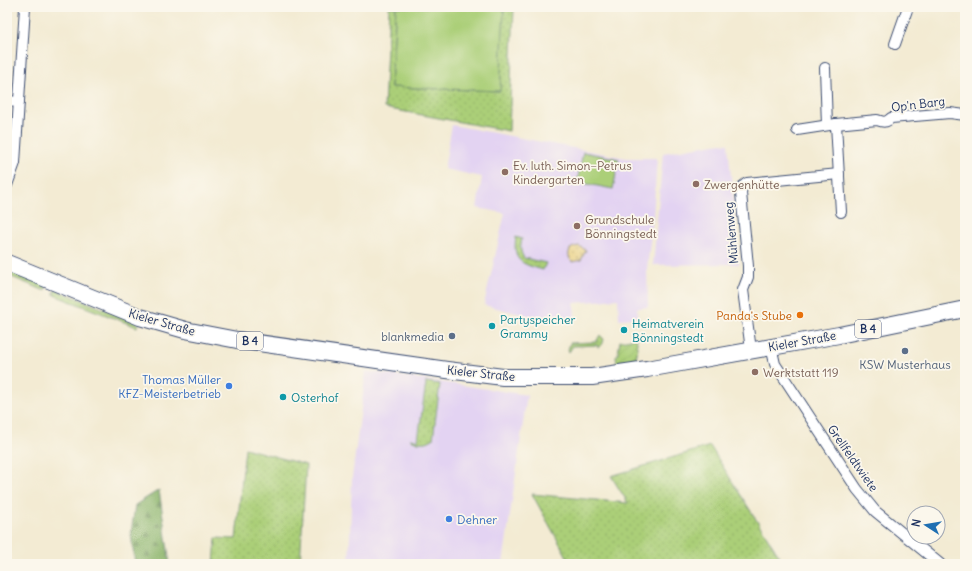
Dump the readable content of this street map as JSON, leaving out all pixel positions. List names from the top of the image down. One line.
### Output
{"streets":{"main road":["Kieler Straße","B 4"],"street":["Op'n Barg","Mühlenweg","Grellfeldtwiete"]},"crossings":[["Mühlenweg","Kieler Straße"],["Kieler Straße","Grellfeldtwiete"]],"places":["Ev. luth. Simon–Petrus Kindergarten","Zwergenhütte","Grundschule Bönningstedt","Panda's Stube","Partyspeicher Grammy","Heimatverein Bönningstedt","blankmedia","KSW Musterhaus","Werktstatt 119","Thomas Müller KFZ-Meisterbetrieb","Osterhof","Dehner"],"north":"left"}
